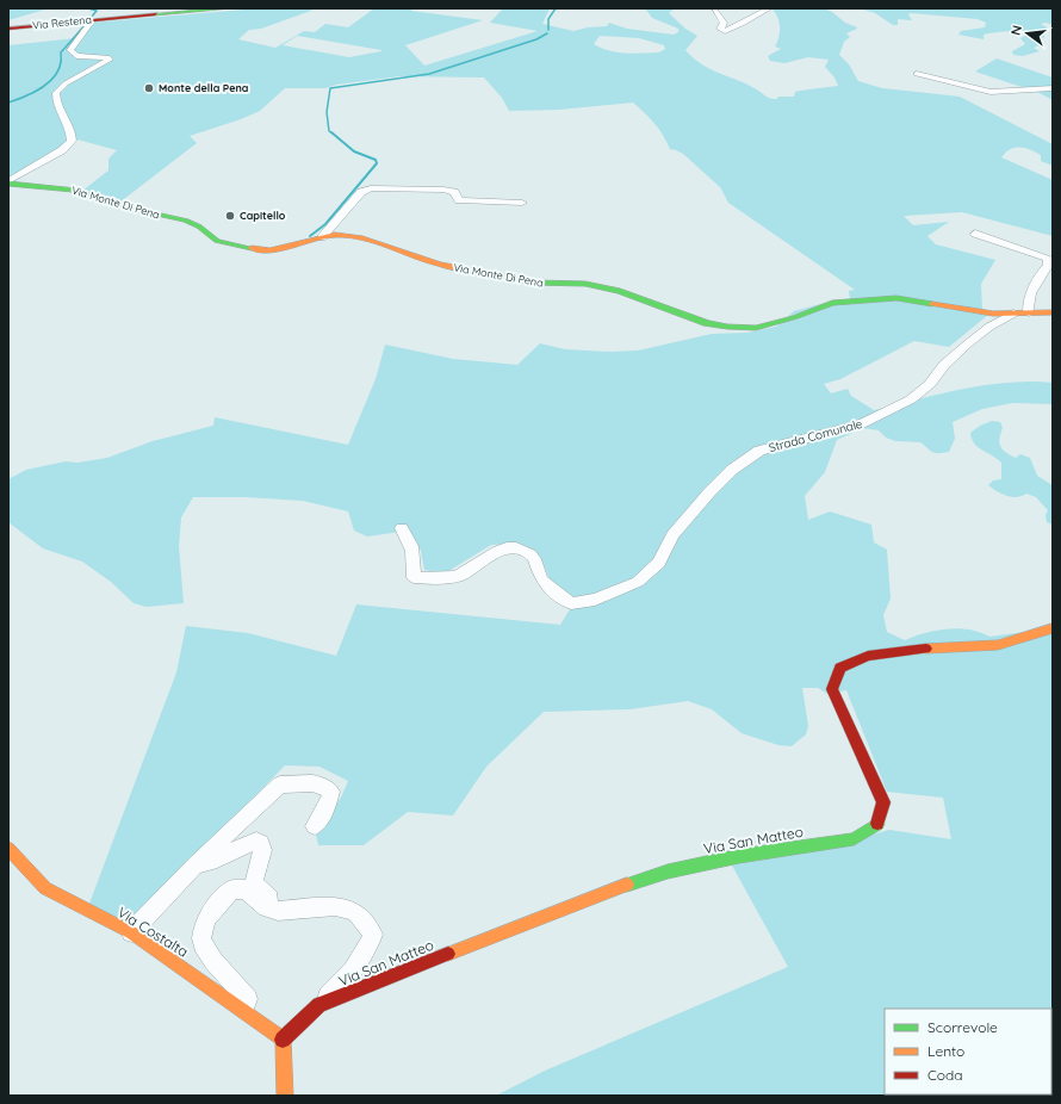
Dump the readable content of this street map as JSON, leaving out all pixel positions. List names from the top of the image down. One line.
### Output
{"streets":{"street":["Via Restena","Via Monte Di Pena","Strada Comunale","Via San Matteo","Via Costalta"]},"crossings":[["Via Restena","Via Monte Di Pena"],["Via Monte Di Pena","Strada Comunale"],["Via San Matteo","Via Costalta"]],"places":["Monte della Pena","Capitello"],"legend":["Scorrevole","Lento","Coda"],"north":"left"}
